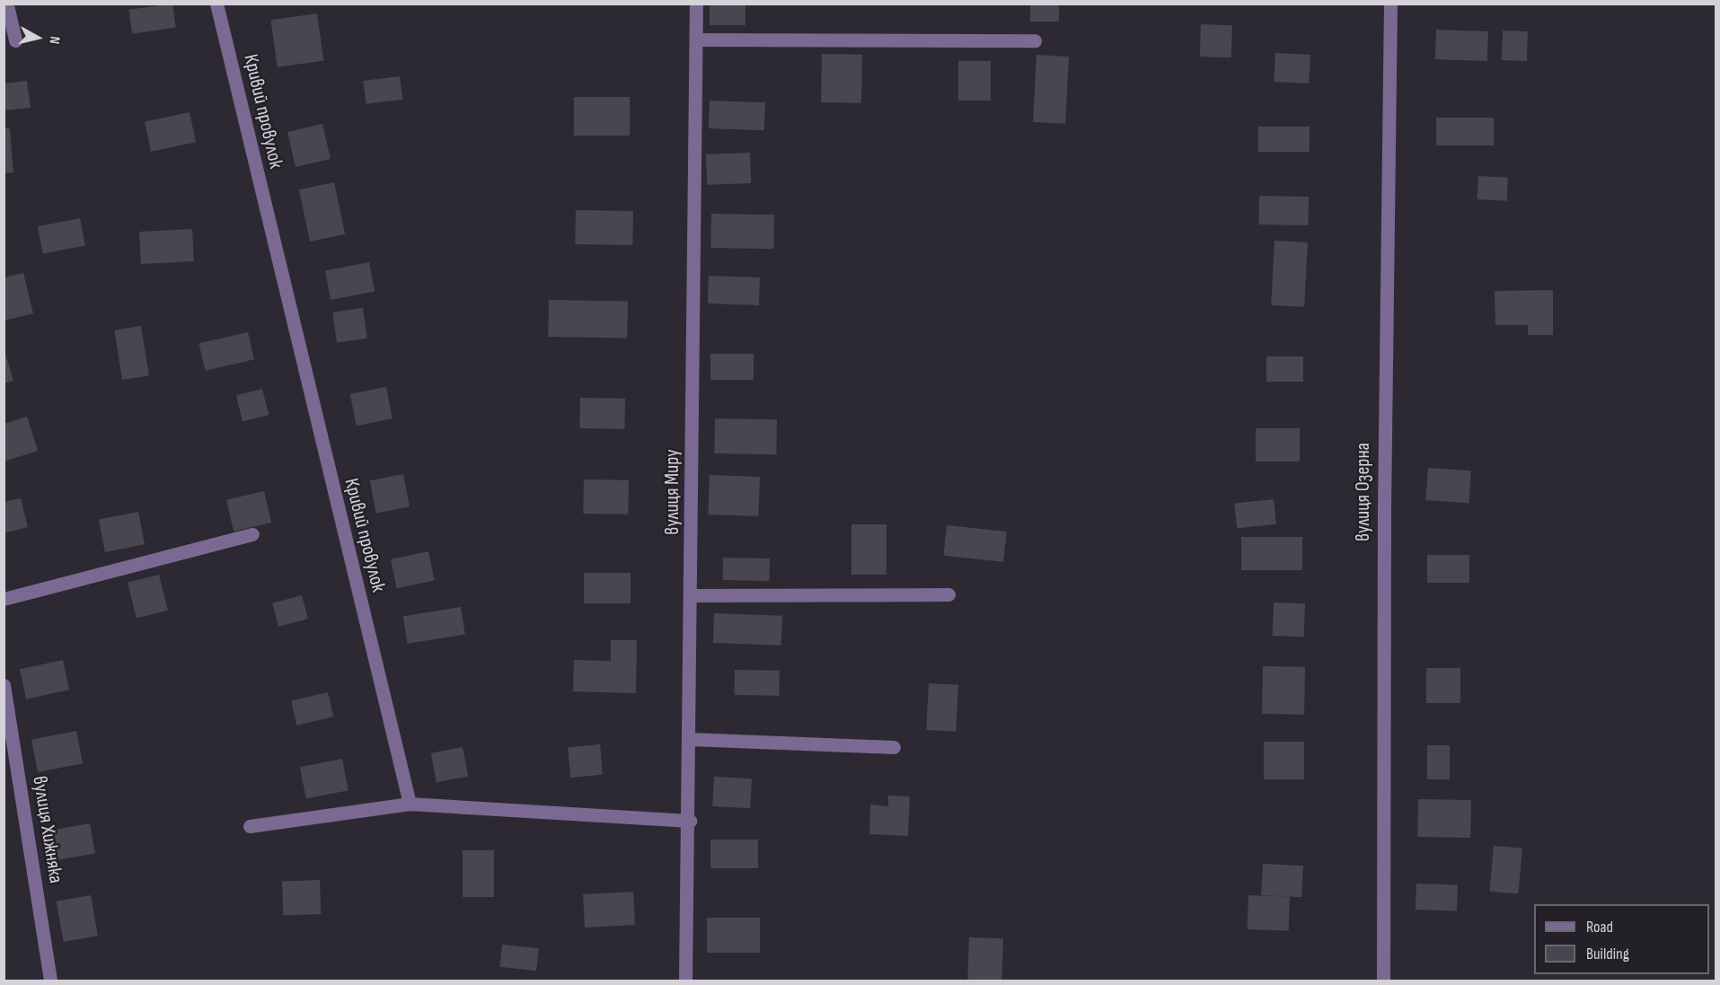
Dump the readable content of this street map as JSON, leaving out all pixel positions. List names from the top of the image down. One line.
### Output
{"streets":{"street":["Кривий провулок","вулиця Миру","вулиця Озерна","вулиця Хижняка"]},"legend":["Road","Building"],"north":"right"}
